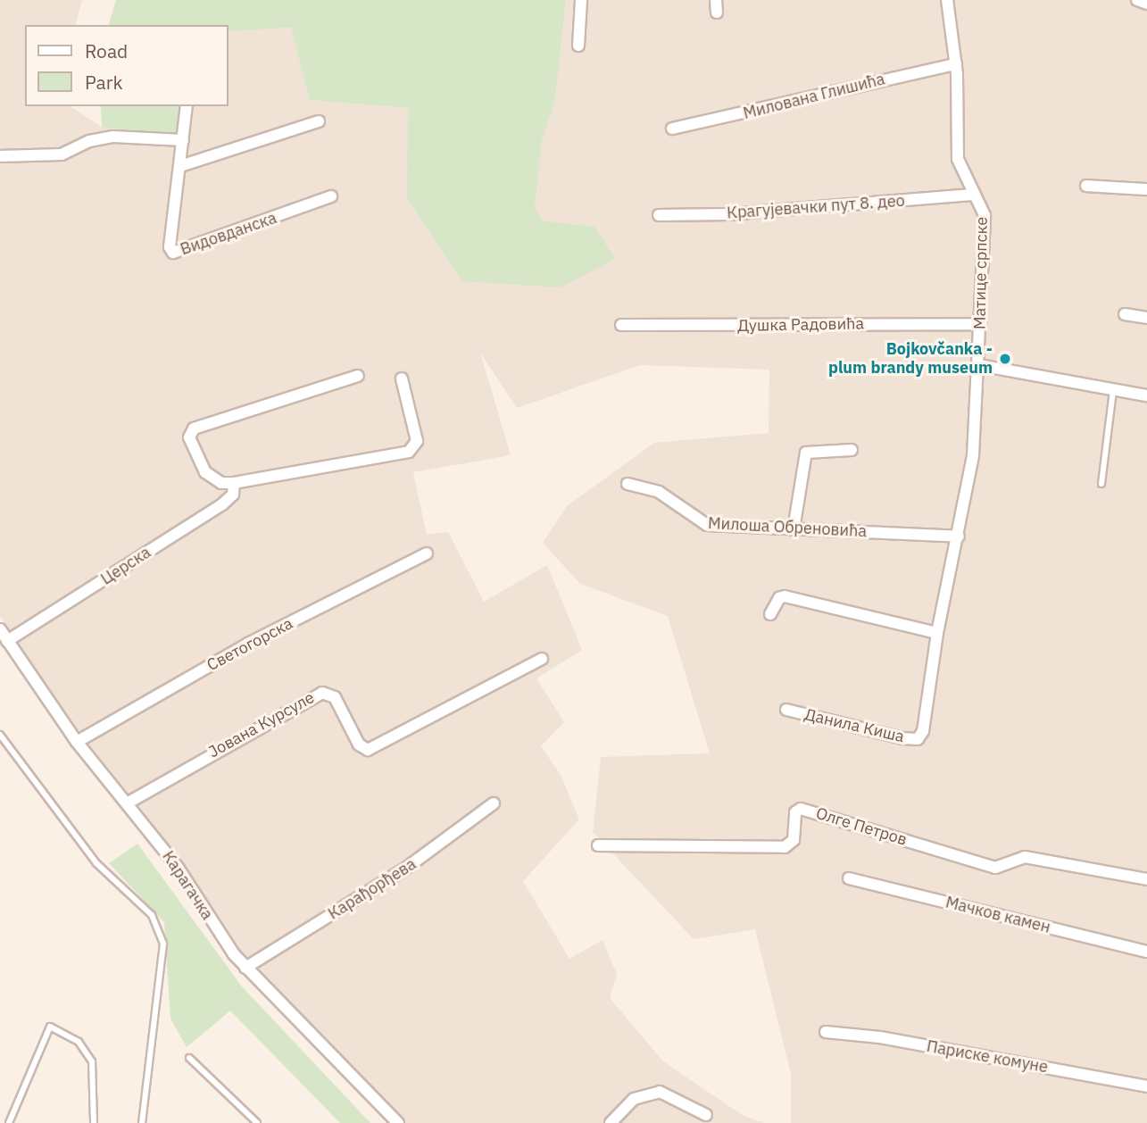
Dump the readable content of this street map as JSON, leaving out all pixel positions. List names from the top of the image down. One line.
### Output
{"streets":{"street":["Милована Глишића","Крагујевачки пут 8. део","Видовданска","Матице српске","Душка Радовића","Милоша Обреновића","Церска","Светогорска","Јована Курсуле","Данила Киша","Олге Петров","Карагачка","Карађорђева","Мачков камен","Париске комуне"]},"crossings":[["Милована Глишића","Матице српске"],["Крагујевачки пут 8. део","Матице српске"],["Матице српске","Душка Радовића"],["Матице српске","Милоша Обреновића"],["Матице српске","Данила Киша"],["Церска","Карагачка"],["Светогорска","Карагачка"],["Јована Курсуле","Карагачка"],["Карагачка","Карађорђева"]],"places":["Bojkovčanka - plum brandy museum"],"legend":["Road","Park"]}
